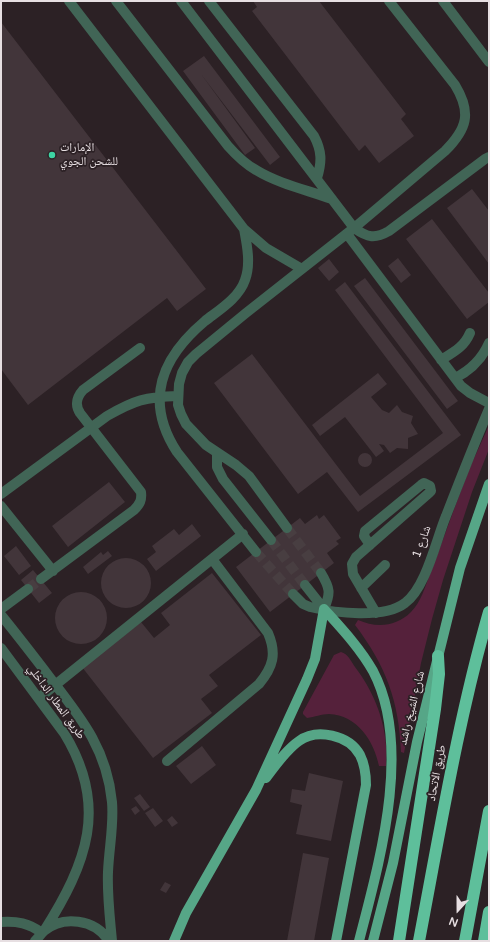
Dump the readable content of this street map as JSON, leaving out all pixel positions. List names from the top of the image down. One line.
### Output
{"streets":{"highway":["طريق الاتحاد"],"main road":["شارع الشيخ راشد"],"street":["شارع 1","طريق المطار الداخلي"]},"places":["الإمارات للشحن الجوي"],"north":"bottom"}
